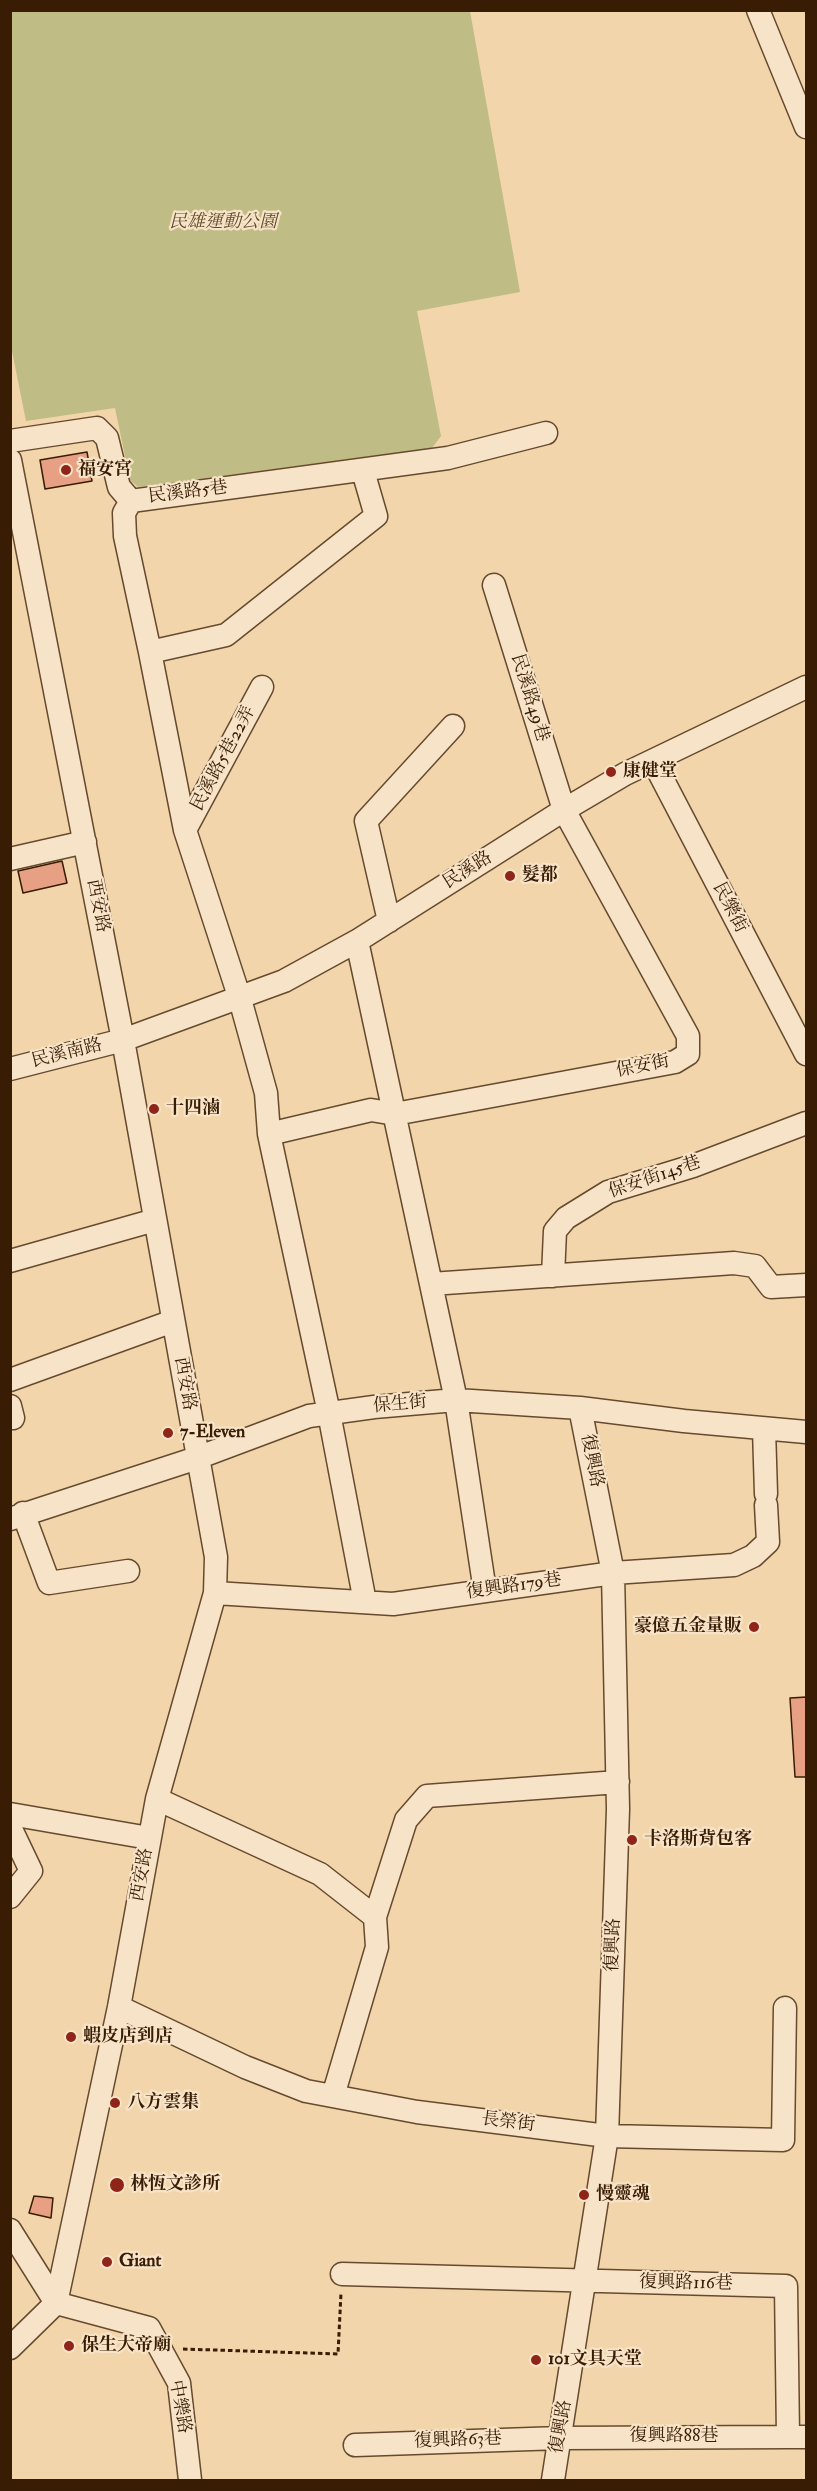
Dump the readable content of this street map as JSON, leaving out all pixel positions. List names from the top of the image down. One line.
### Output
{"streets":{"street":["民溪路5巷","民溪路49巷","民溪路5巷22弄","民溪路","西安路","民樂街","民溪南路","保安街","保安街145巷","保生街","復興路","復興路179巷","長榮街","復興路116巷","中樂路","復興路88巷","復興路63巷"]},"crossings":[["民溪路5巷","民溪路5巷22弄"],["民溪路5巷","民溪路"],["民溪路5巷","保生街"],["民溪路5巷","復興路179巷"],["民溪路49巷","民溪路"],["民溪路49巷","保安街"],["民溪路","西安路"],["民溪路","民樂街"],["民溪路","民溪南路"],["民溪路","保安街"],["西安路","民溪南路"],["西安路","保生街"],["西安路","復興路179巷"],["西安路","長榮街"],["西安路","中樂路"],["保生街","復興路"],["保生街","復興路179巷"],["復興路","復興路179巷"],["復興路","長榮街"],["復興路","復興路116巷"],["復興路","復興路88巷"],["復興路","復興路63巷"],["復興路88巷","復興路63巷"]],"parks":["民雄運動公園"],"places":["福安宮","康健堂","髮都","十四滷","7-Eleven","豪億五金量販","卡洛斯背包客","蝦皮店到店","八方雲集","林恆文診所","慢靈魂","Giant","保生大帝廟","101文具天堂"]}
